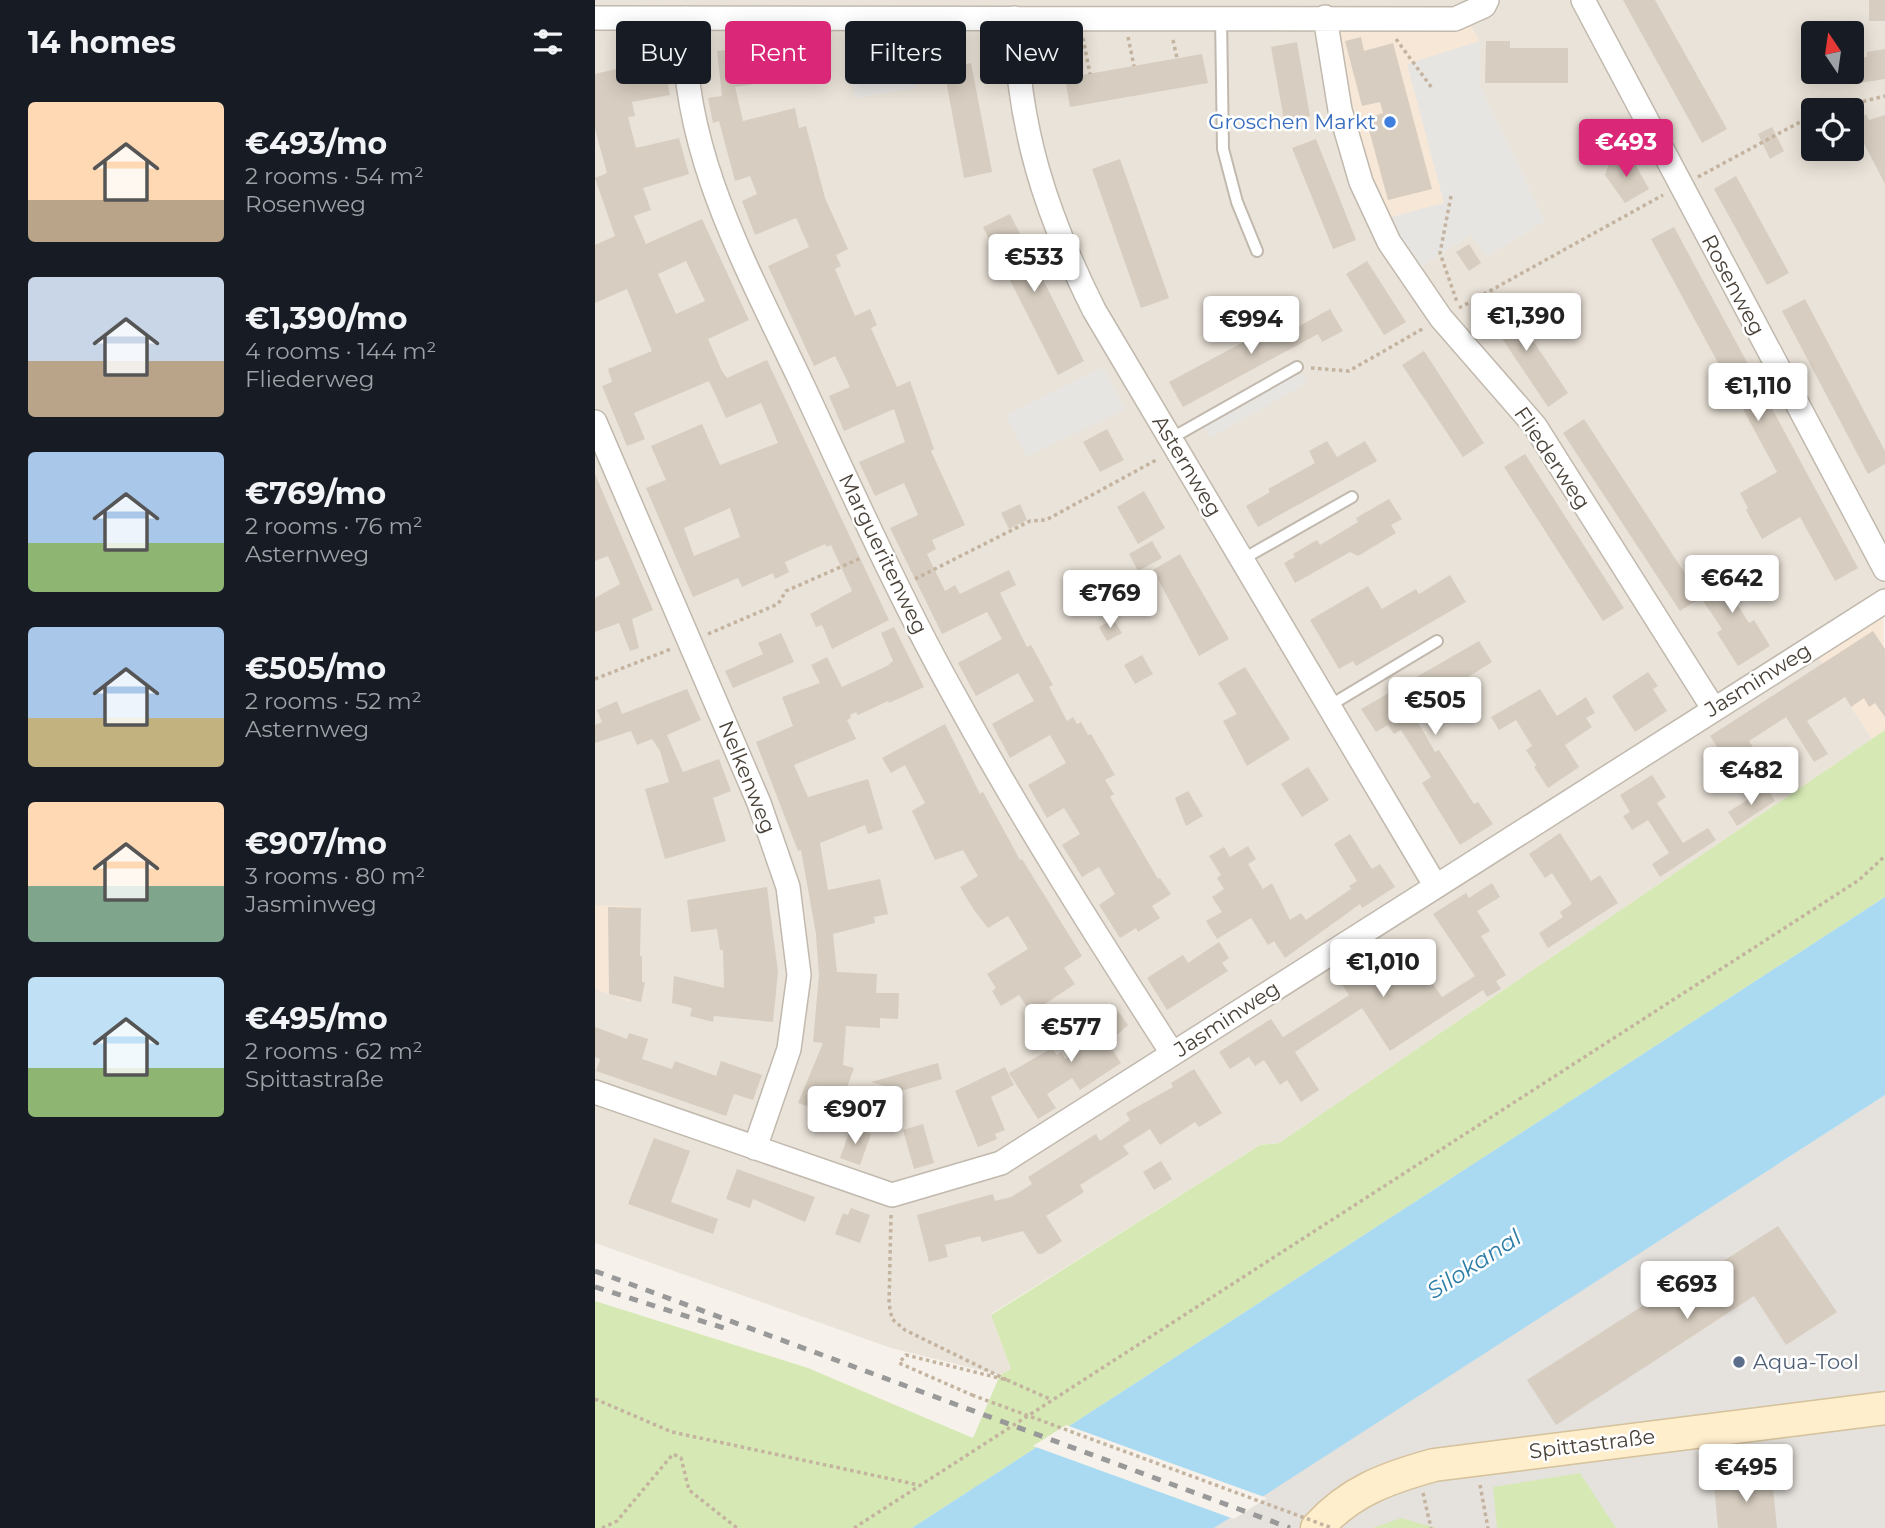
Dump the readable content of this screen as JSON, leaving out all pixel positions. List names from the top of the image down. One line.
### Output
{"streets":{"street":["Rosenweg","Fliederweg","Asternweg","Margueritenweg","Jasminweg","Nelkenweg","Spittastraße"]},"crossings":[["Fliederweg","Jasminweg"],["Asternweg","Jasminweg"],["Margueritenweg","Jasminweg"]],"water":["Silokanal"],"places":["Groschen Markt","Aqua-Tool"],"north":"top","page":{"heading":"14 homes","chip":["Buy","Rent","Filters","New"],"list":[{"name":"€493/mo","note":"2 rooms · 54 m² · Rosenweg"},{"name":"€1,390/mo","note":"4 rooms · 144 m² · Fliederweg"},{"name":"€769/mo","note":"2 rooms · 76 m² · Asternweg"},{"name":"€505/mo","note":"2 rooms · 52 m² · Asternweg"},{"name":"€907/mo","note":"3 rooms · 80 m² · Jasminweg"},{"name":"€495/mo","note":"2 rooms · 62 m² · Spittastraße"}],"price":["€493","€533","€1,390","€994","€1,110","€642","€769","€505","€482","€1,010","€577","€907","€693","€495"]}}
